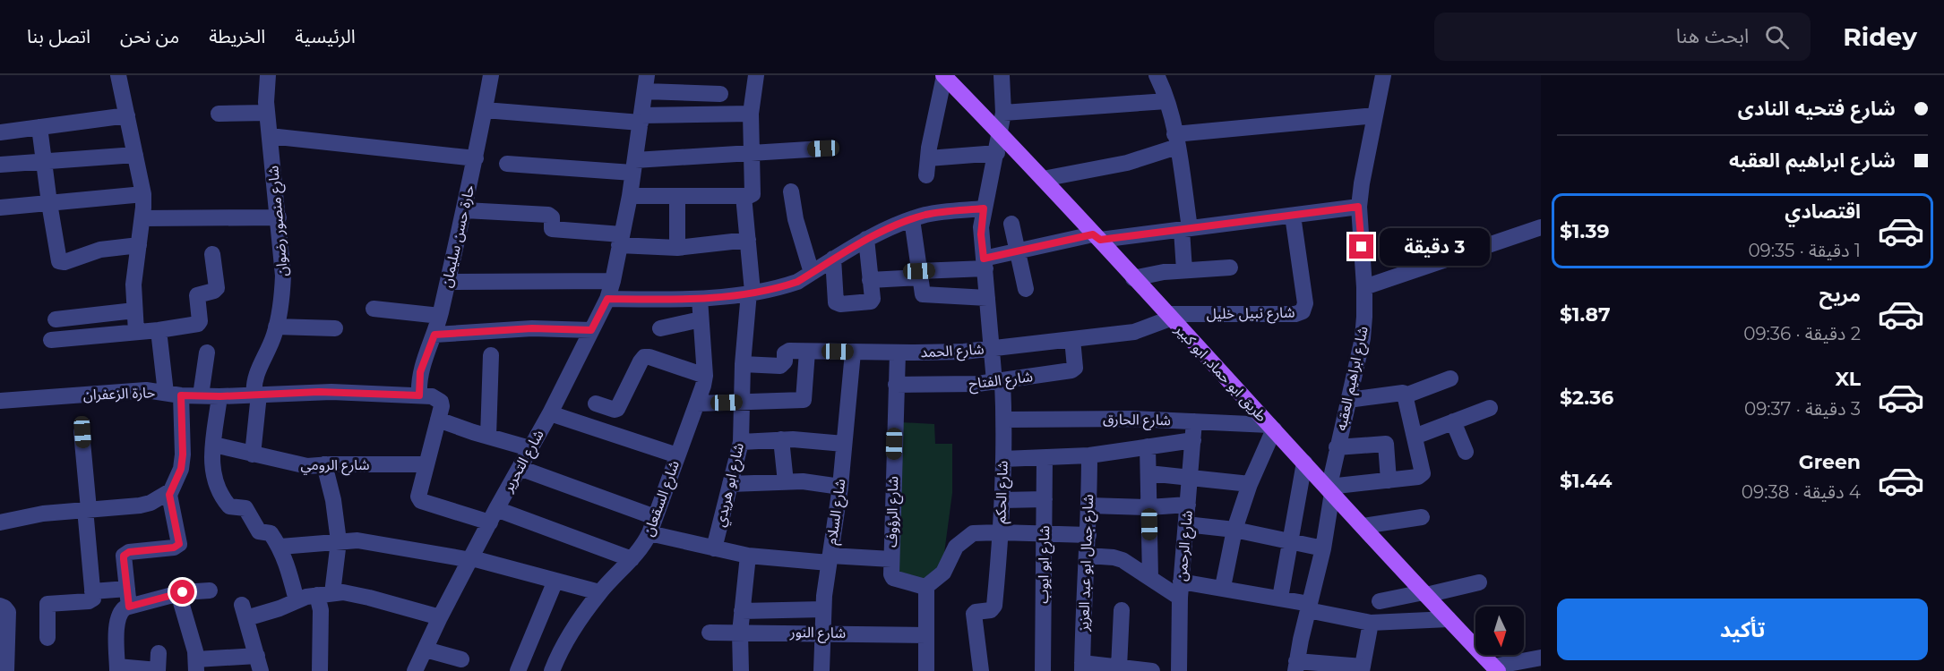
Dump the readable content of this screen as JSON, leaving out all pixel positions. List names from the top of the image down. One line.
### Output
{"streets":{"main road":["طريق ابو حماد, ابو كبير"],"street":["شارع منصور رضوان","حارة حسن سليمان","شارع نبيل خليل","شارع الحمد","شارع ابراهيم العقبه","شارع الفتاح","حارة الزعفران","شارع الحارق","شارع التحرير","شارع الرومي","شارع ابو هريدي","شارع الحكم","شارع السقعان","شارع السلام","شارع الرؤوف","شارع الرحمن","شارع جمال ابو عبد العزيز","شارع ابو ايوب","شارع النور"]},"crossings":[["شارع منصور رضوان","حارة الزعفران"],["شارع منصور رضوان","شارع الرومي"],["حارة حسن سليمان","حارة الزعفران"],["شارع نبيل خليل","شارع الحمد"],["شارع نبيل خليل","طريق ابو حماد, ابو كبير"],["شارع الحمد","طريق ابو حماد, ابو كبير"],["شارع الحمد","شارع الفتاح"],["شارع الحمد","شارع ابو هريدي"],["شارع الحمد","شارع الحكم"],["شارع الحمد","شارع السلام"],["شارع الحمد","شارع الرؤوف"],["طريق ابو حماد, ابو كبير","شارع ابراهيم العقبه"],["طريق ابو حماد, ابو كبير","شارع الحارق"],["طريق ابو حماد, ابو كبير","شارع الحكم"],["شارع الفتاح","شارع الحكم"],["شارع الفتاح","شارع الرؤوف"],["شارع الحارق","شارع الحكم"],["شارع الحارق","شارع الرحمن"],["شارع السلام","شارع النور"]],"north":"bottom","page":{"header":"Ridey","search":"ابحث هنا","nav":["الرئيسية","الخريطة","من نحن","اتصل بنا"],"banner":["شارع فتحيه النادى","شارع ابراهيم العقبه"],"list":[{"name":"اقتصادي","note":"1 دقيقة · 09:35","value":"$1.39"},{"name":"مريح","note":"2 دقيقة · 09:36","value":"$1.87"},{"name":"XL","note":"3 دقيقة · 09:37","value":"$2.36"},{"name":"Green","note":"4 دقيقة · 09:38","value":"$1.44"}],"bubble":"3 دقيقة","buttons":"تأكيد"}}
